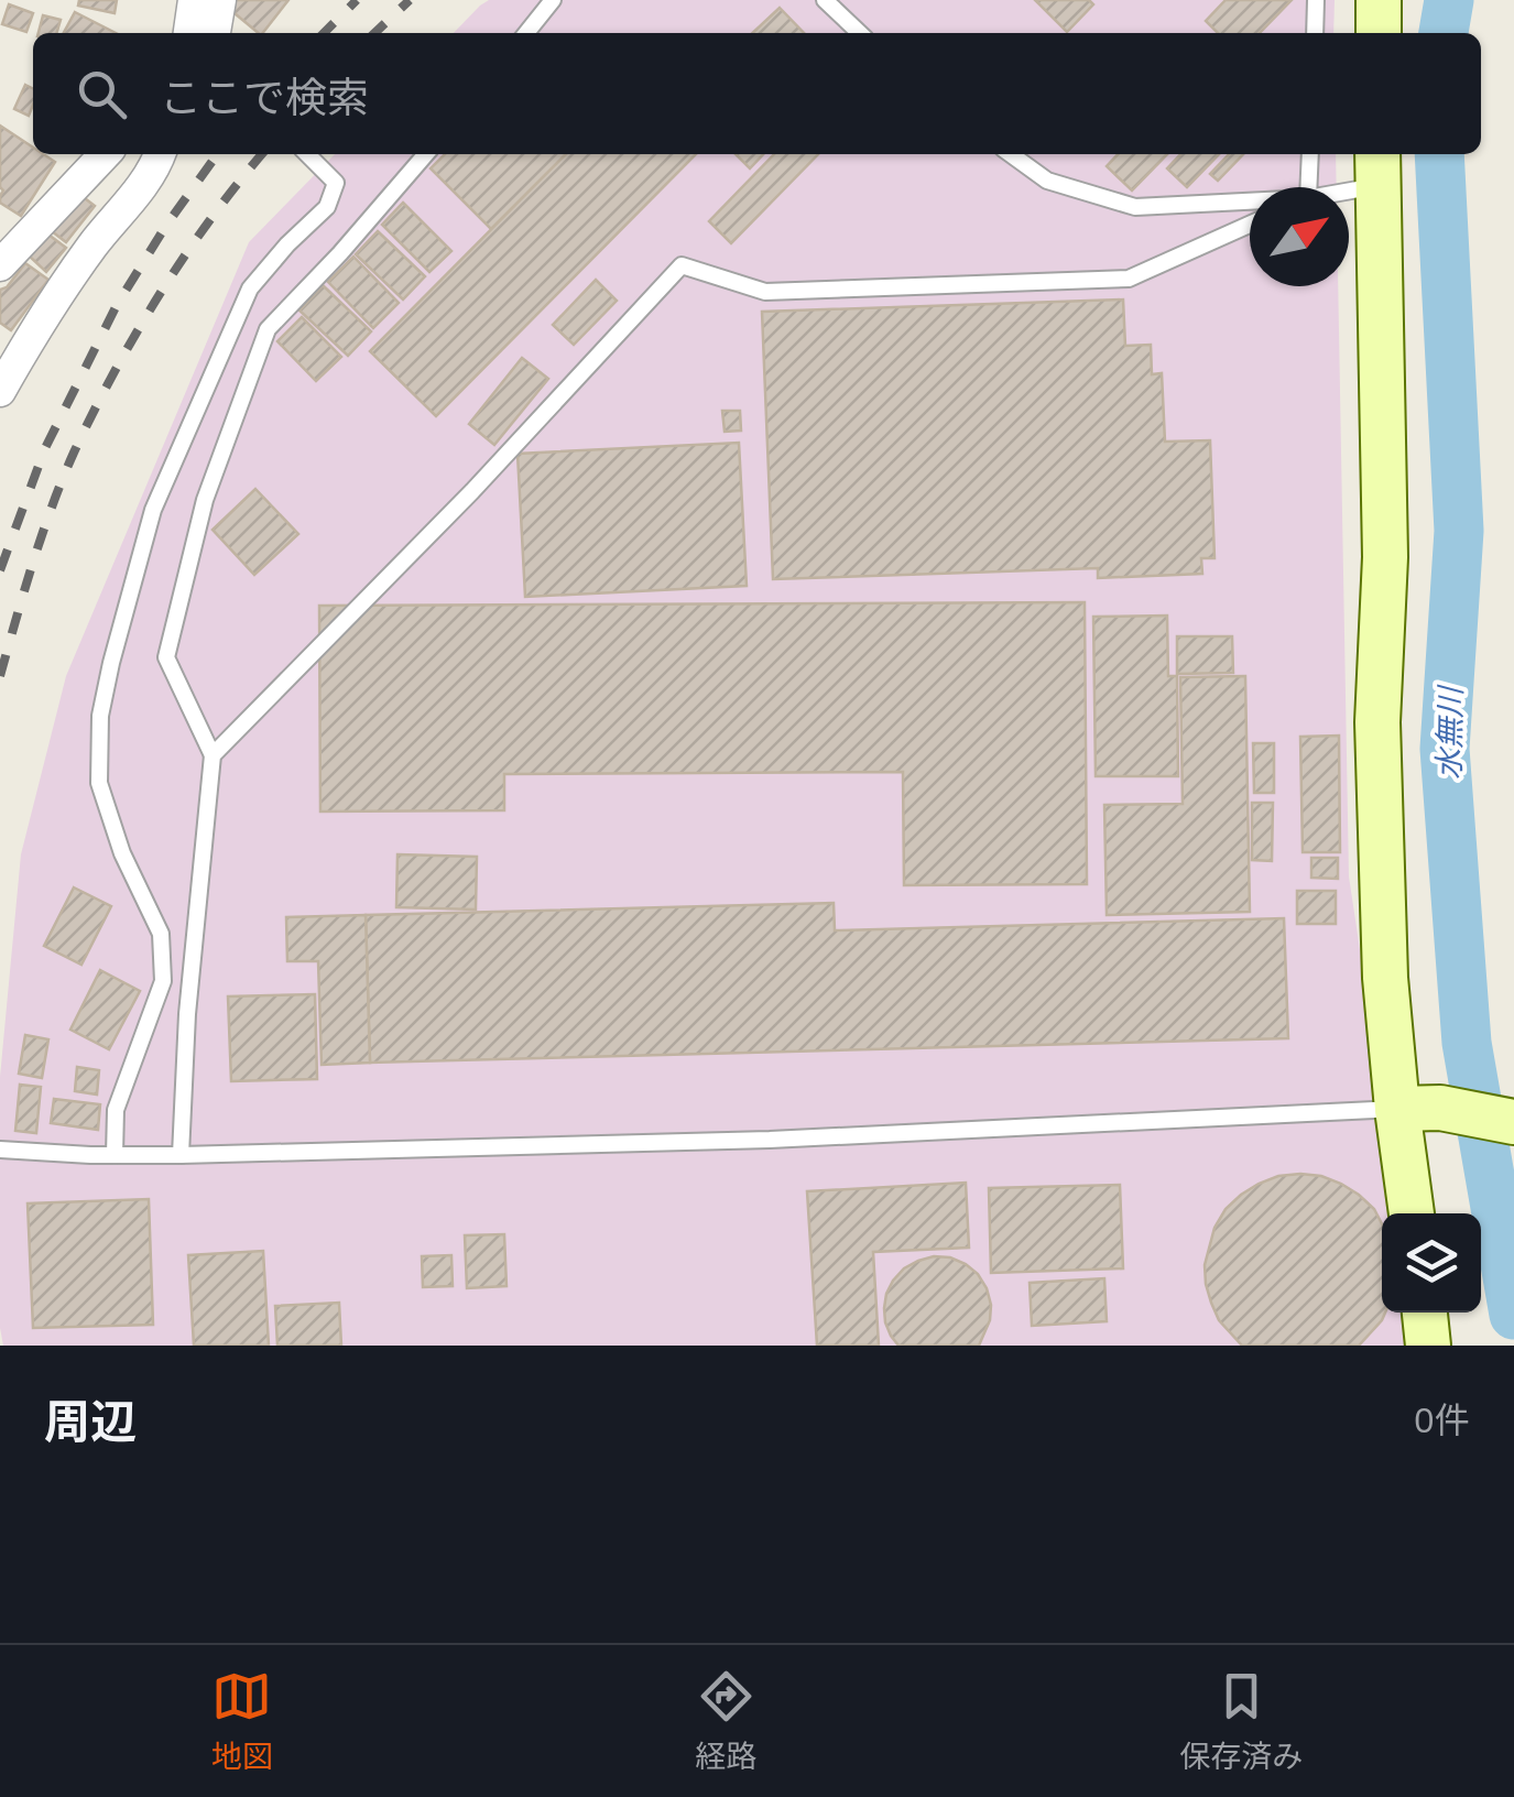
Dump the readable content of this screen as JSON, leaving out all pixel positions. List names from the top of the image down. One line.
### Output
{"water":["水無川"],"north":"top right","page":{"search":"ここで検索","heading":["周辺","0件"],"nav":["地図","経路","保存済み"]}}
